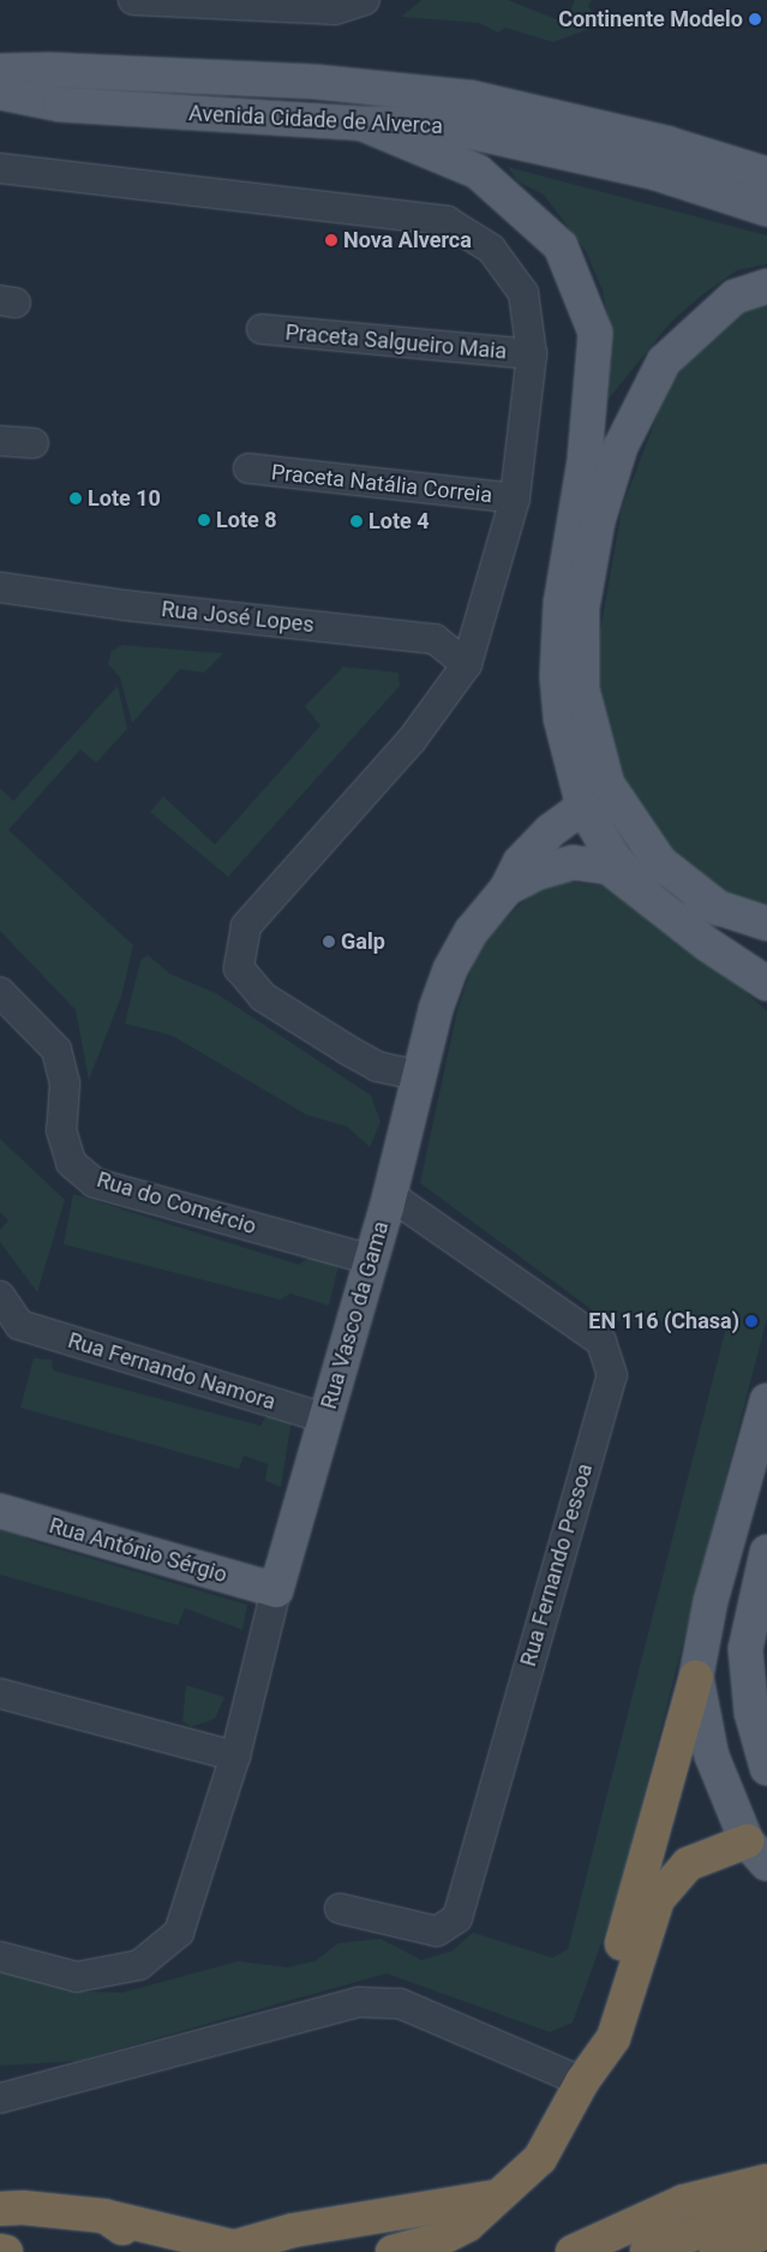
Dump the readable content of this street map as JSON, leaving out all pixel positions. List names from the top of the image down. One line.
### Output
{"streets":{"main road":["Avenida Cidade de Alverca","Rua Vasco da Gama","Rua António Sérgio"],"street":["Praceta Salgueiro Maia","Praceta Natália Correia","Rua José Lopes","Rua do Comércio","Rua Fernando Namora","Rua Fernando Pessoa"]},"crossings":[["Rua do Comércio","Rua Vasco da Gama"],["Rua Vasco da Gama","Rua Fernando Namora"],["Rua Vasco da Gama","Rua António Sérgio"],["Rua Vasco da Gama","Rua Fernando Pessoa"]],"places":["Continente Modelo","Nova Alverca","Lote 10","Lote 8","Lote 4","Galp","EN 116 (Chasa)"]}
